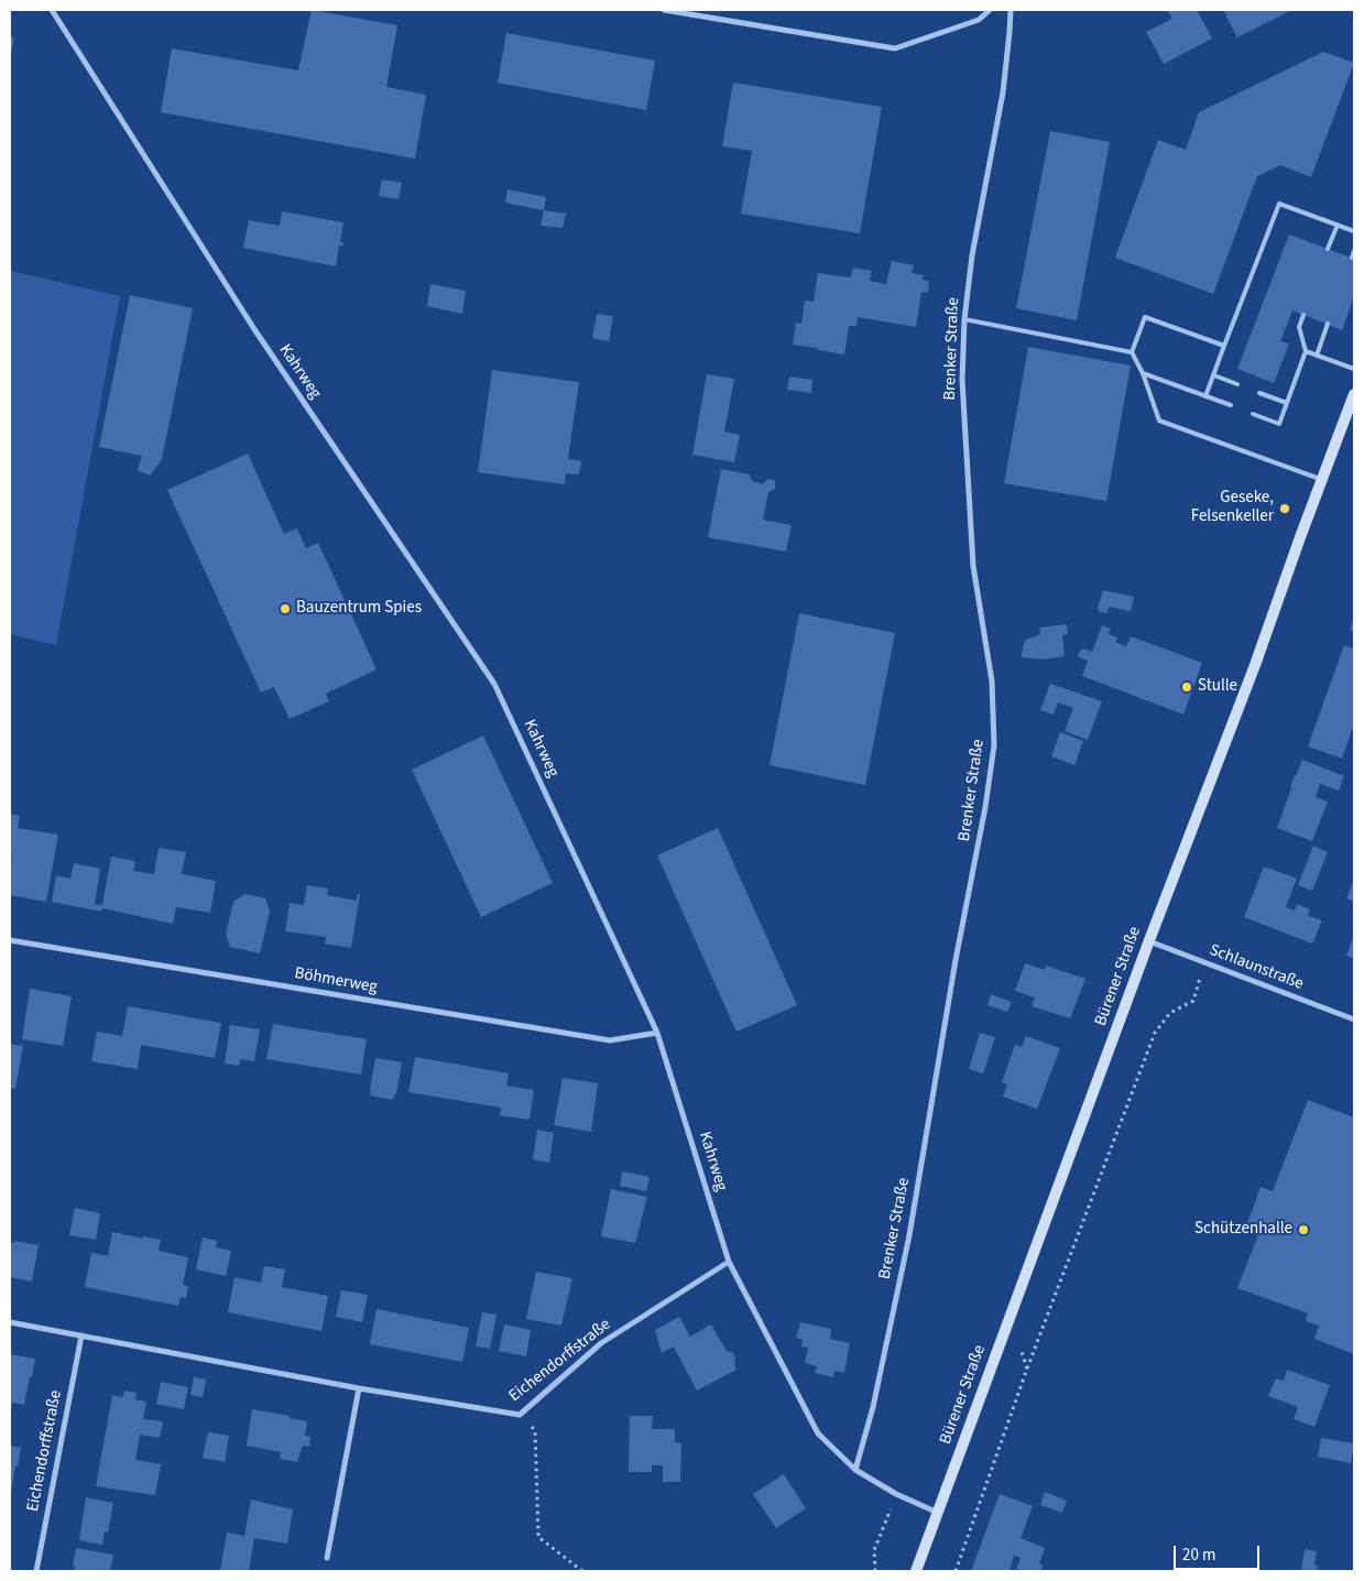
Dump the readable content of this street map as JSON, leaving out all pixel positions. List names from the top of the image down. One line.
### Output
{"streets":{"main road":["Bürener Straße"],"street":["Brenker Straße","Kahrweg","Schlaunstraße","Böhmerweg","Eichendorffstraße"]},"crossings":[["Brenker Straße","Kahrweg"],["Kahrweg","Bürener Straße"],["Kahrweg","Böhmerweg"],["Kahrweg","Eichendorffstraße"],["Schlaunstraße","Bürener Straße"]],"places":["Geseke, Felsenkeller","Bauzentrum Spies","Stulle","Schützenhalle"],"scale_bar":"20 m"}
